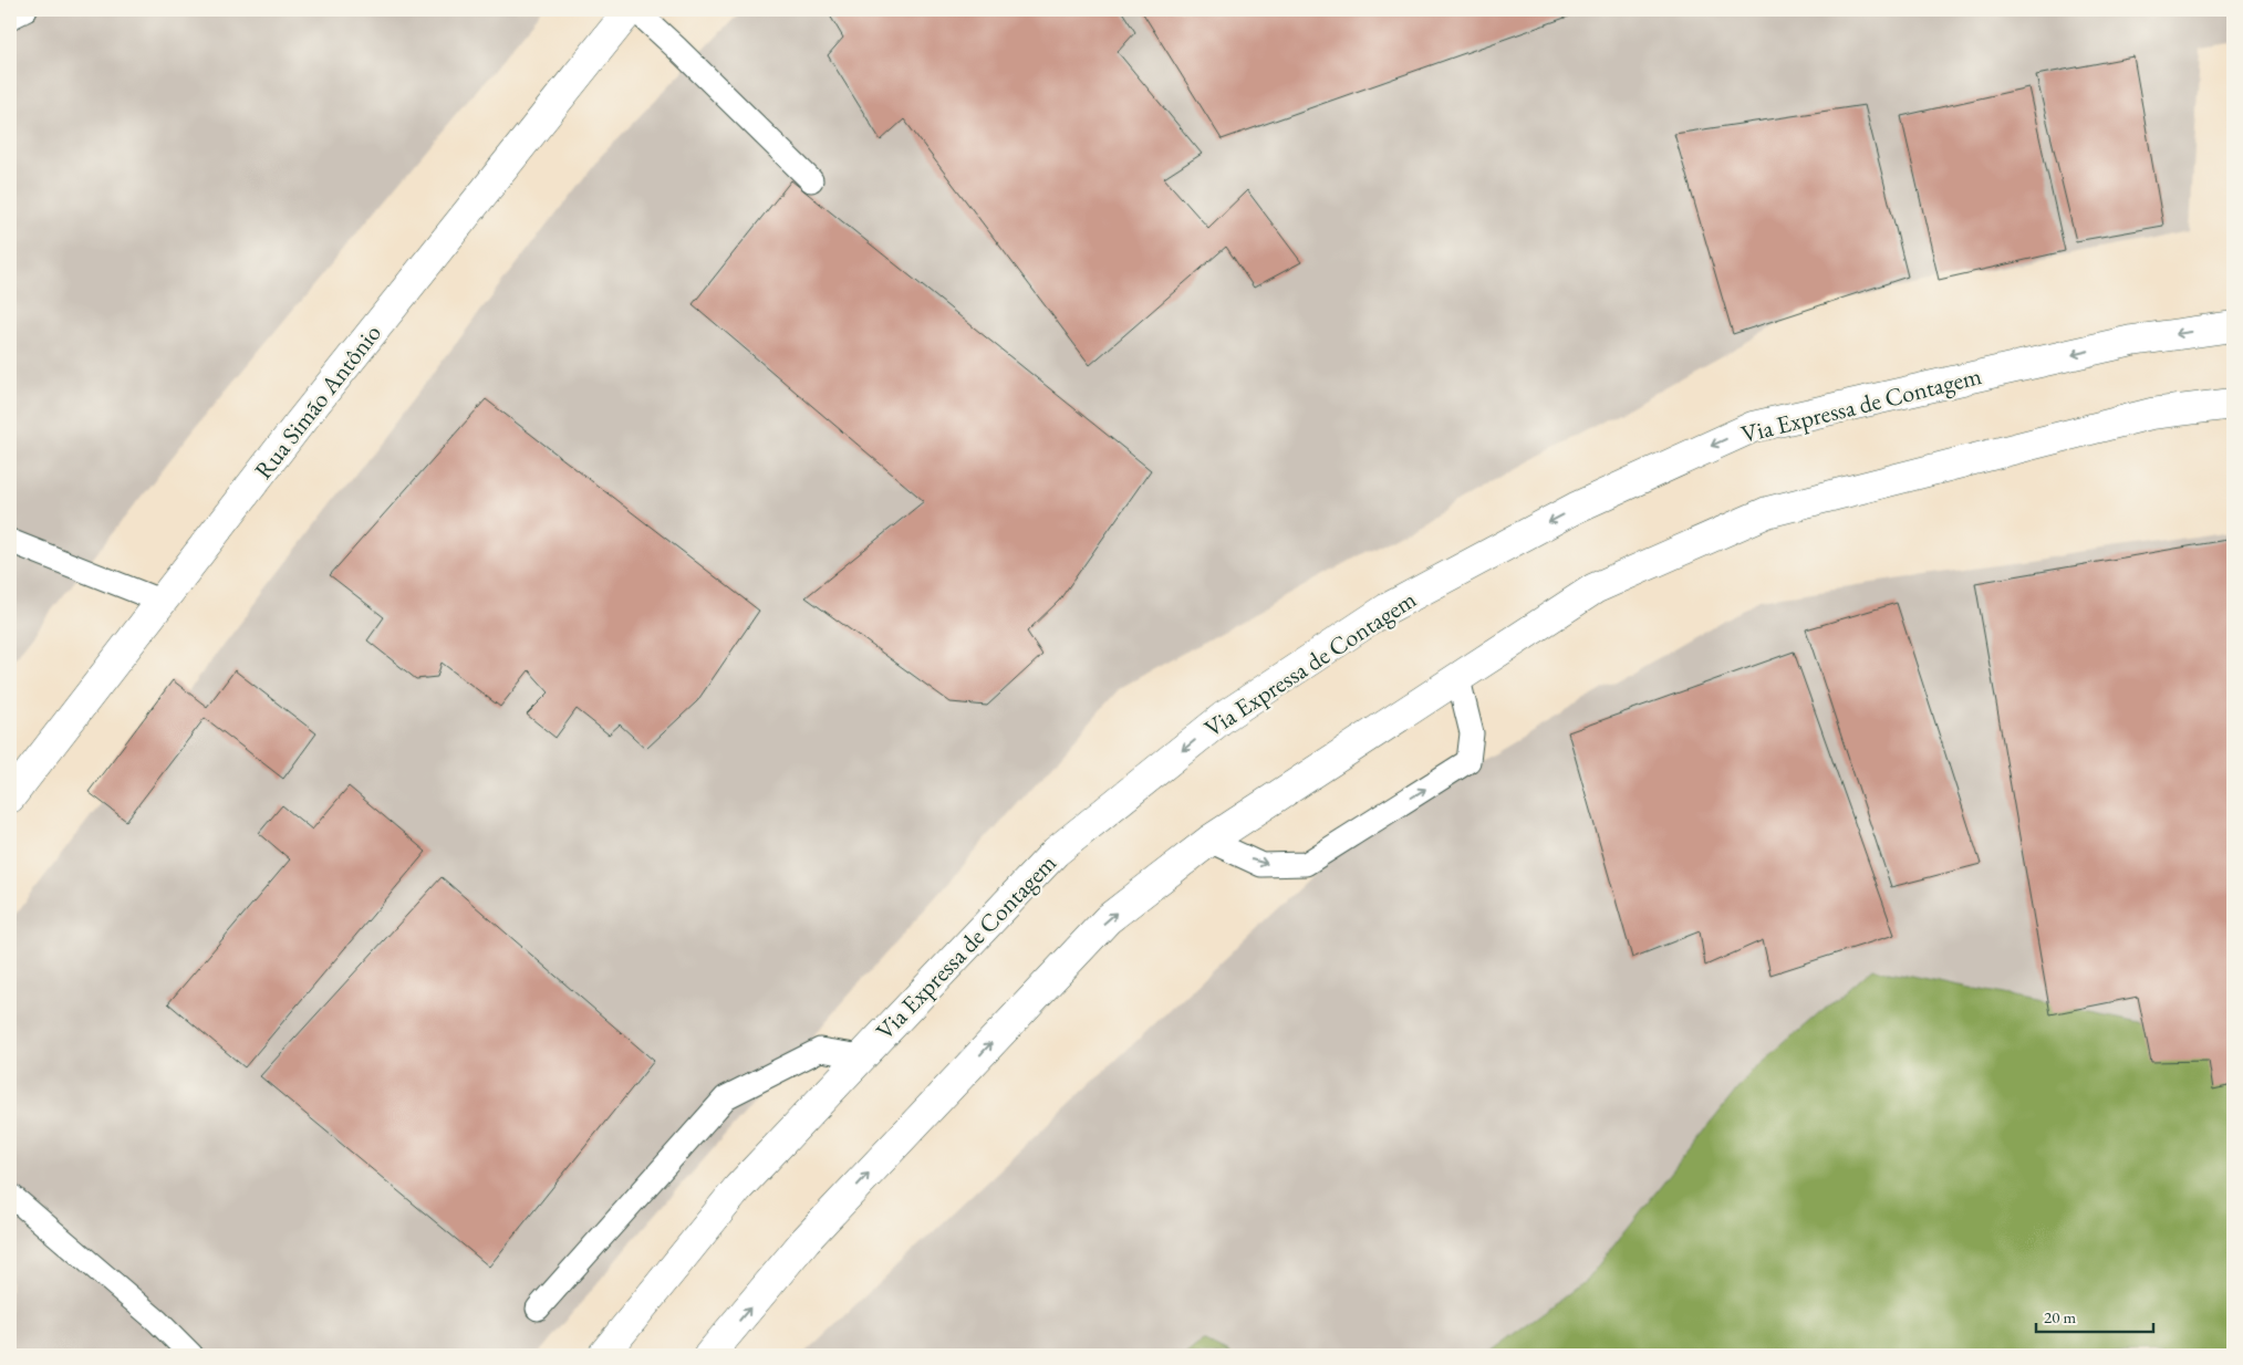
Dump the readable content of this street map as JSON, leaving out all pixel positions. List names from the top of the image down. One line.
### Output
{"streets":{"main road":["Rua Simão Antônio","Via Expressa de Contagem"]},"scale_bar":"20 m"}
